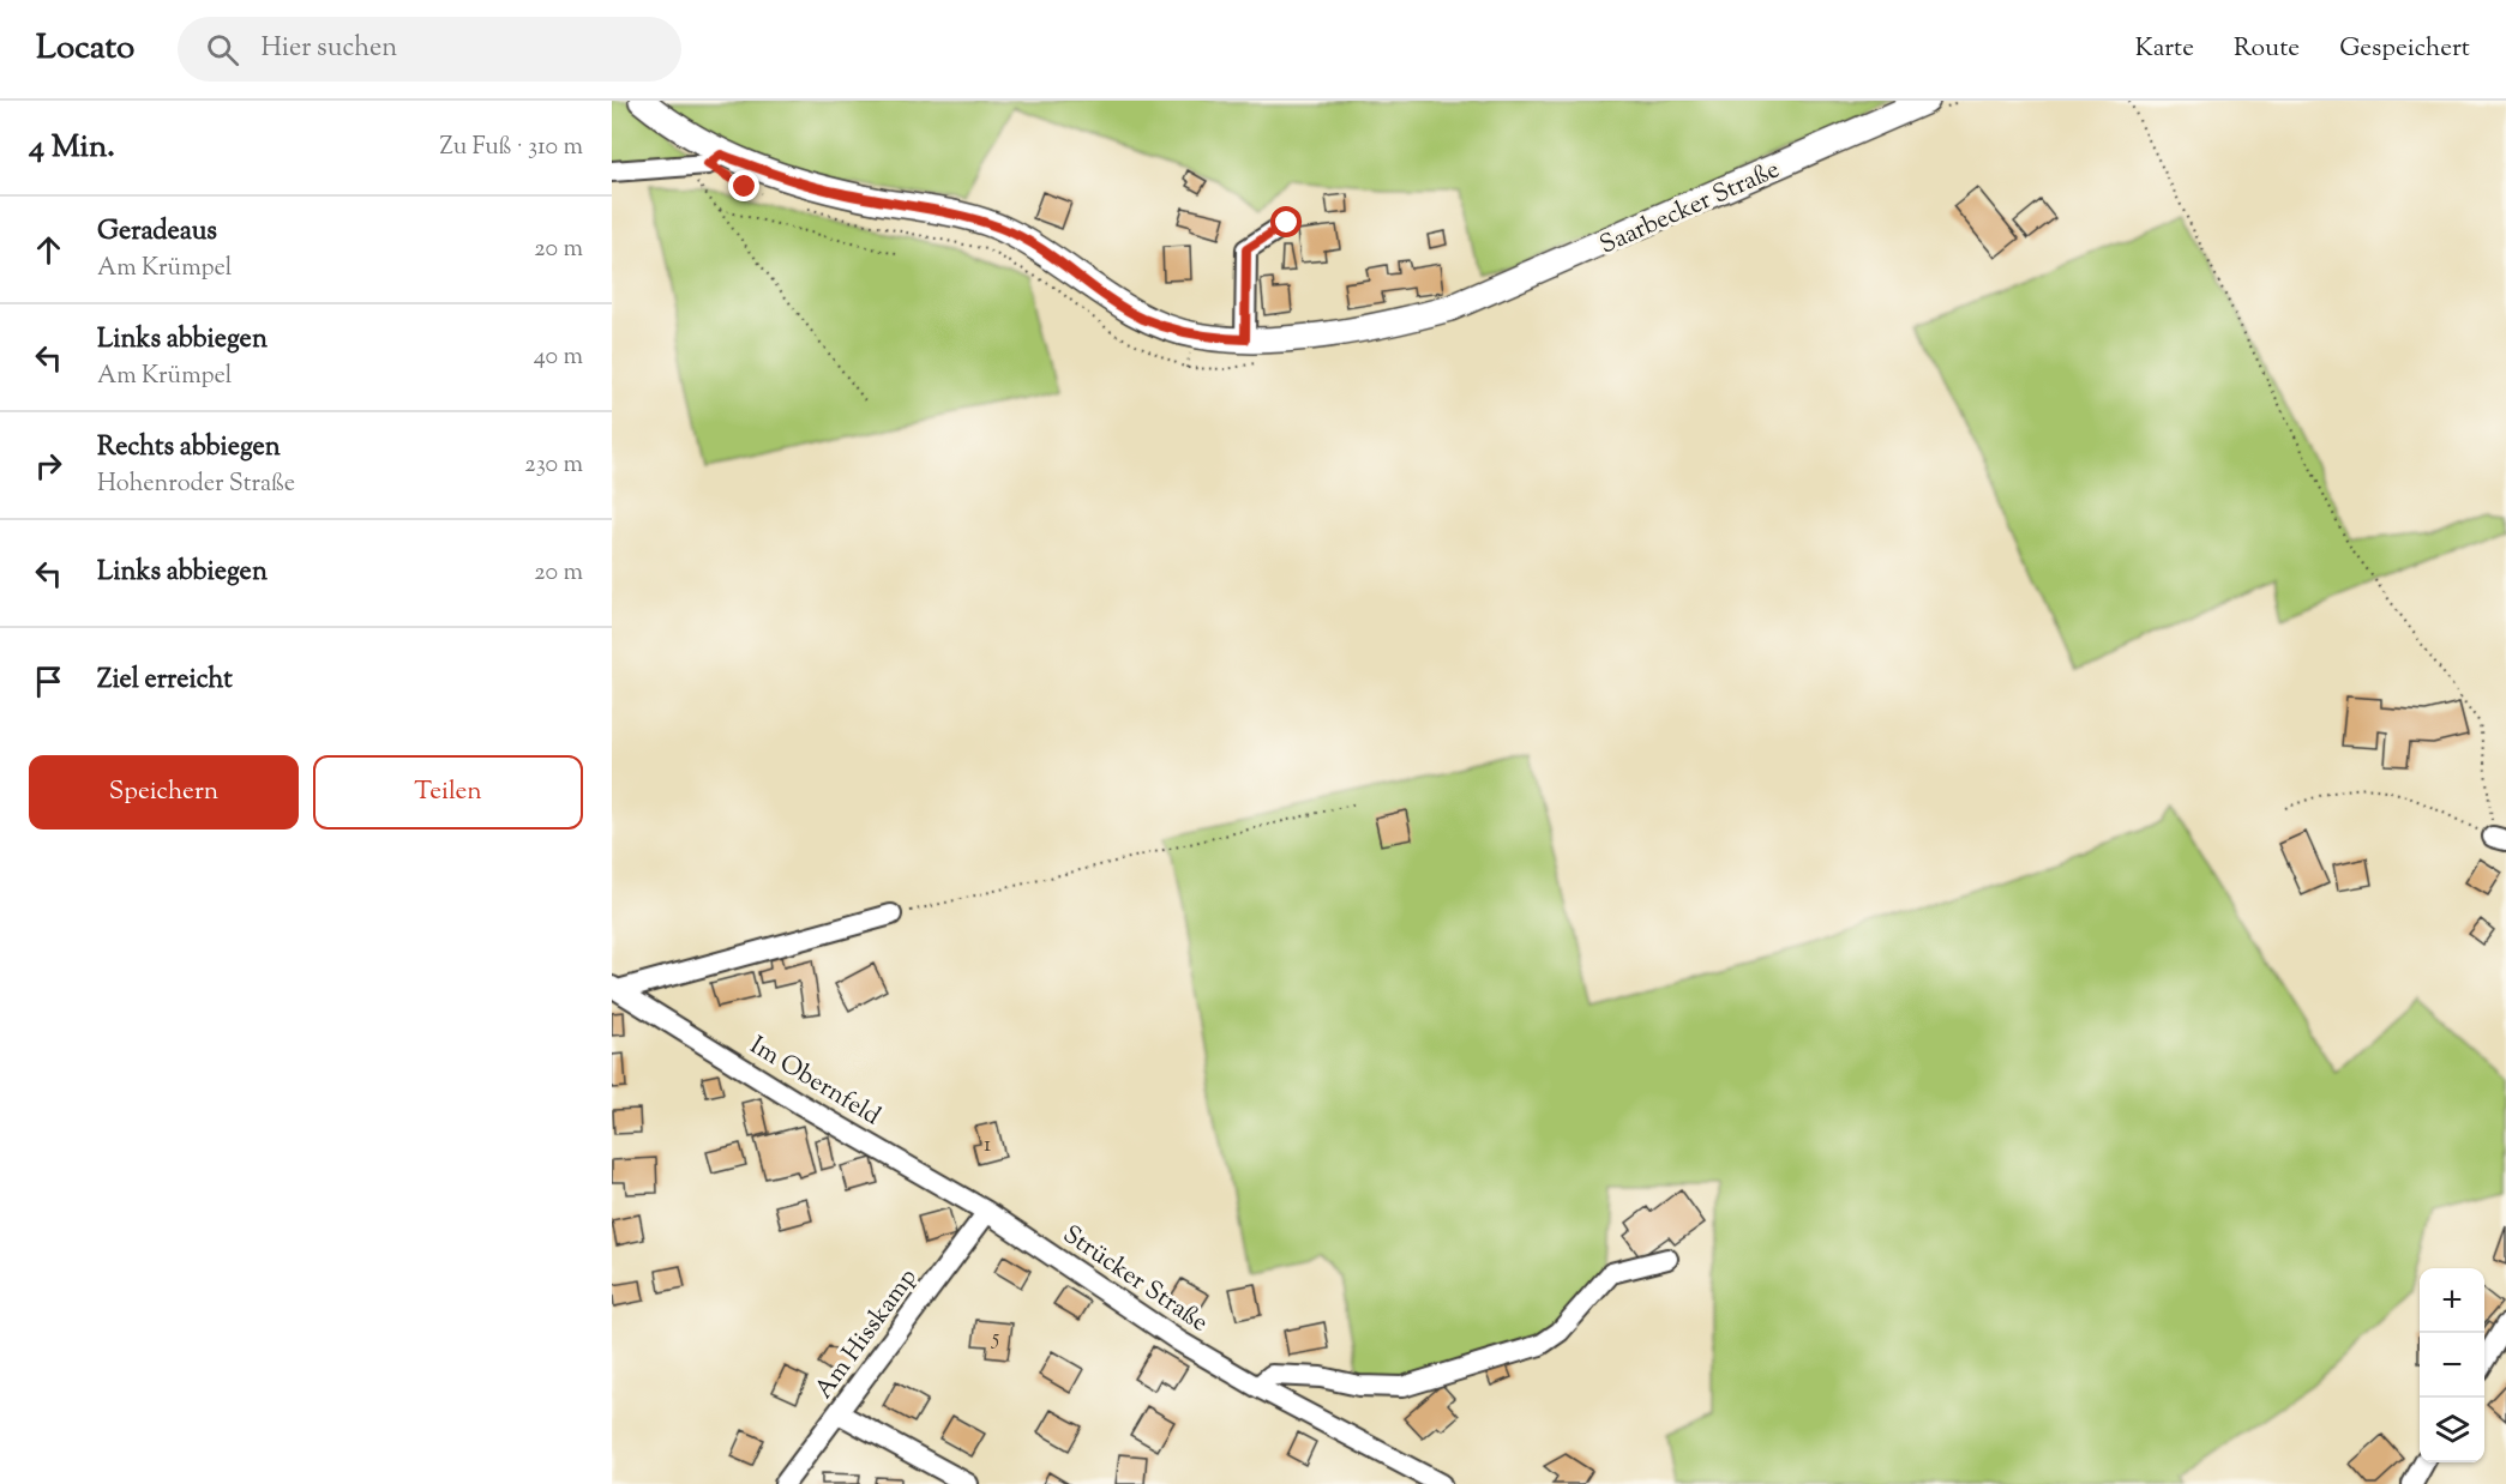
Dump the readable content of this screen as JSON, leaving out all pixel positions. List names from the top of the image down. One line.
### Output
{"streets":{"main road":["Saarbecker Straße"],"street":["Im Obernfeld","Strücker Straße","Am Hisskamp"]},"crossings":[["Im Obernfeld","Strücker Straße"],["Im Obernfeld","Am Hisskamp"],["Strücker Straße","Am Hisskamp"]],"house_numbers":["1","5"],"page":{"header":"Locato","search":"Hier suchen","nav":["Karte","Route","Gespeichert"],"heading":["4 Min.","Zu Fuß · 310 m"],"list":[["Geradeaus","Am Krümpel","20 m"],["Links abbiegen","Am Krümpel","40 m"],["Rechts abbiegen","Hohenroder Straße","230 m"],["Links abbiegen","20 m"],"Ziel erreicht"],"buttons":["Speichern","Teilen"],"map_buttons":["+","−"]}}
